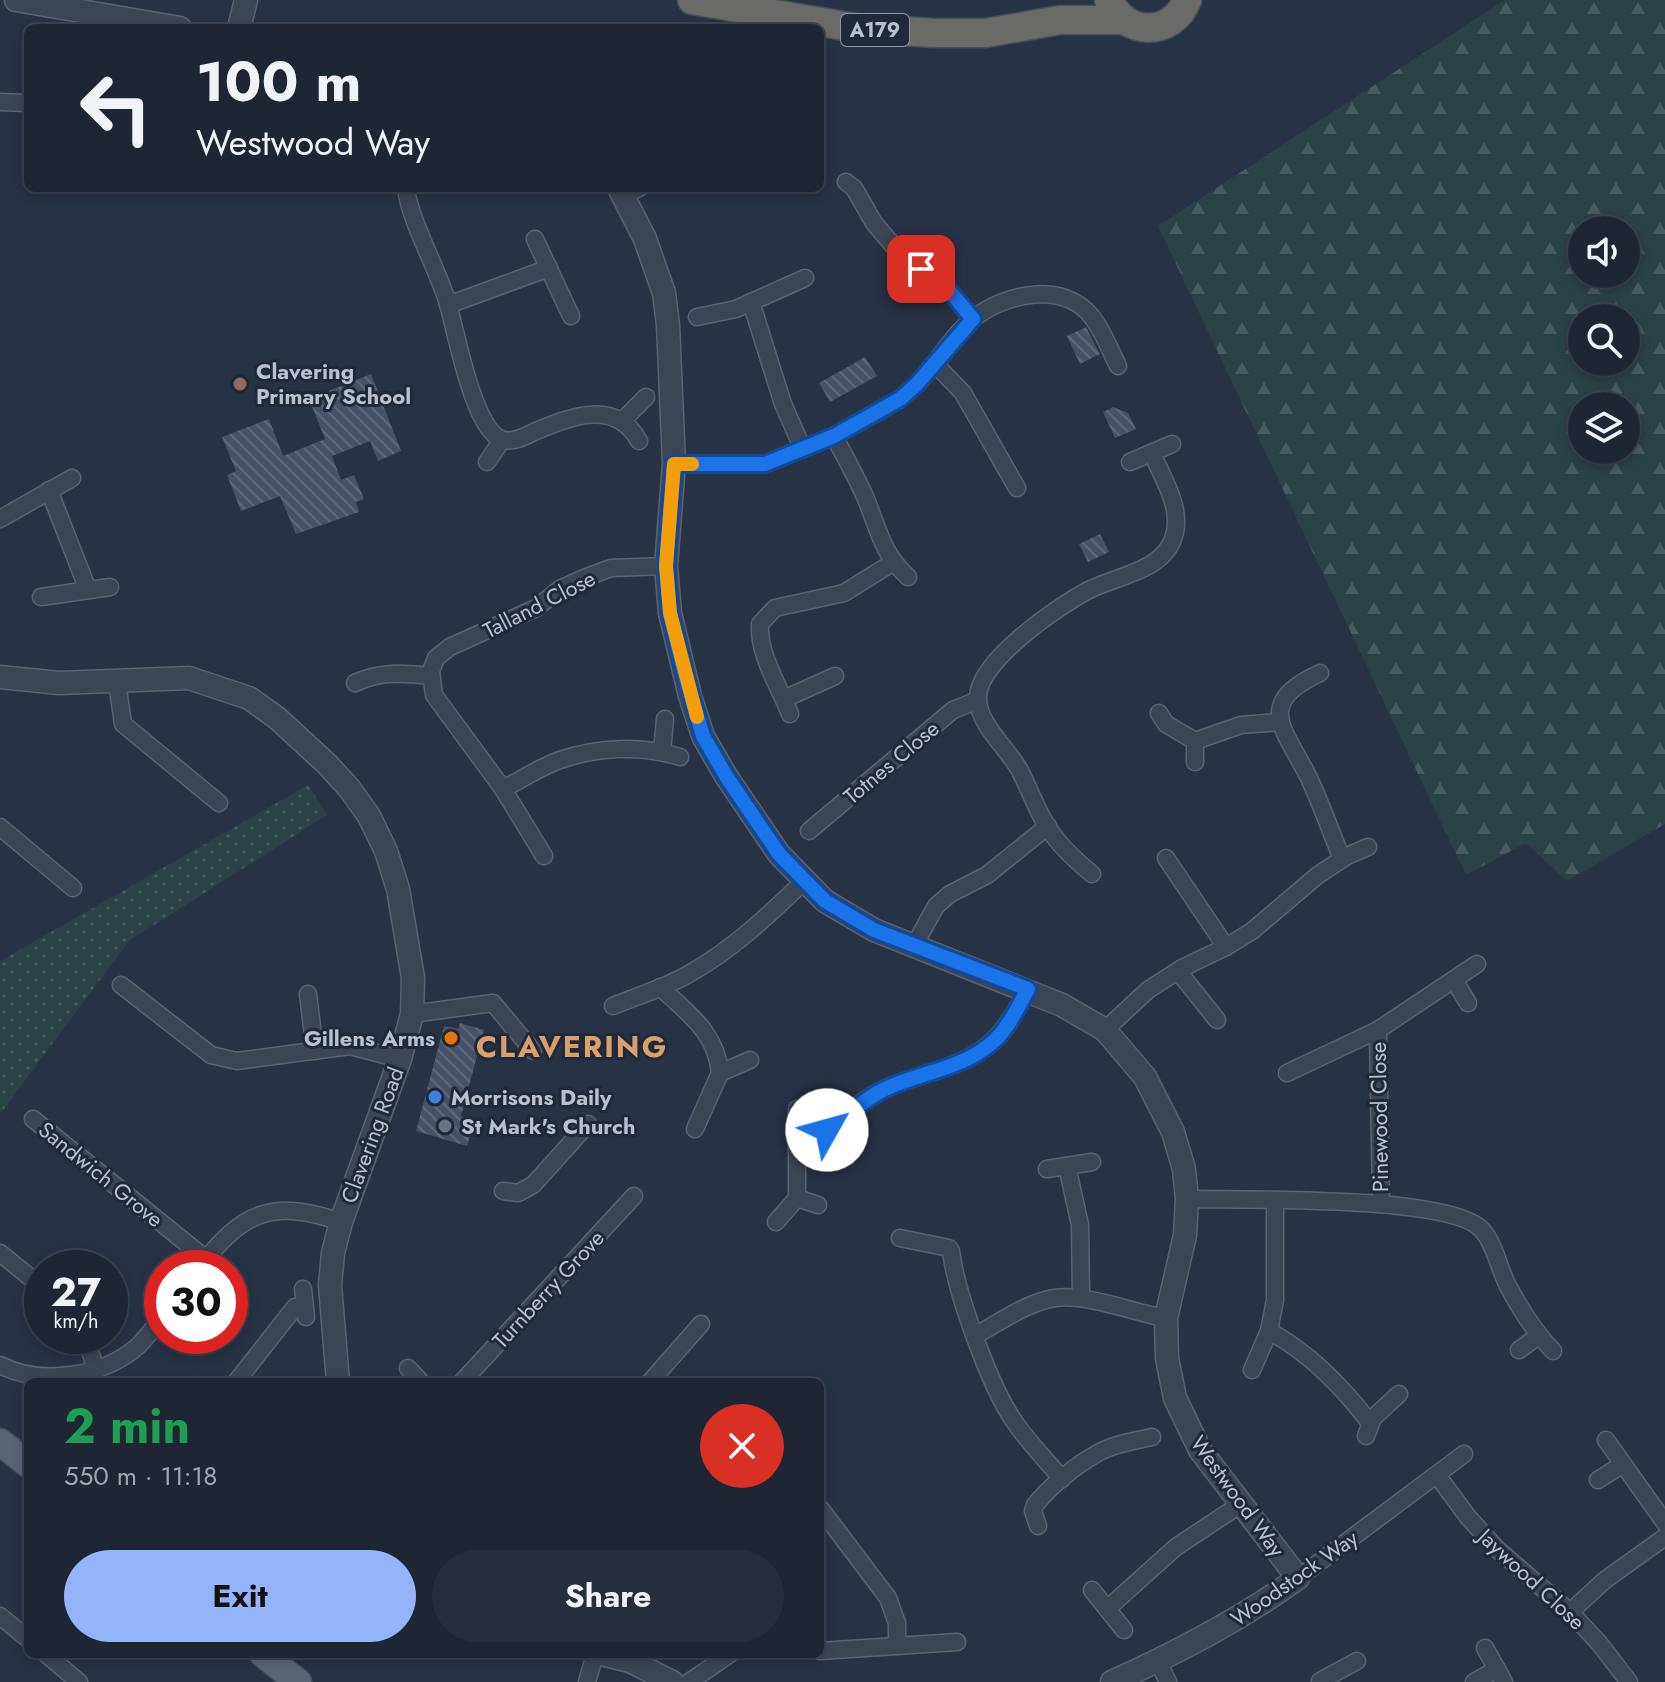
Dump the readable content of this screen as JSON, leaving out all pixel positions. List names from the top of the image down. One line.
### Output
{"streets":{"highway":["A179"],"street":["Talland Close","Totnes Close","Pinewood Close","Clavering Road","Sandwich Grove","Turnberry Grove","Westwood Way","Woodstock Way","Jaywood Close"]},"crossings":[["Talland Close","Westwood Way"],["Pinewood Close","Westwood Way"],["Westwood Way","Woodstock Way"],["Woodstock Way","Jaywood Close"]],"districts":["CLAVERING"],"places":["Clavering Primary School","Gillens Arms","Morrisons Daily","St Mark's Church"],"page":{"turn":["100 m","Westwood Way"],"speed":"27 km/h","limit":"30","heading":["2 min","550 m · 11:18"],"buttons":["Exit","Share"]}}
